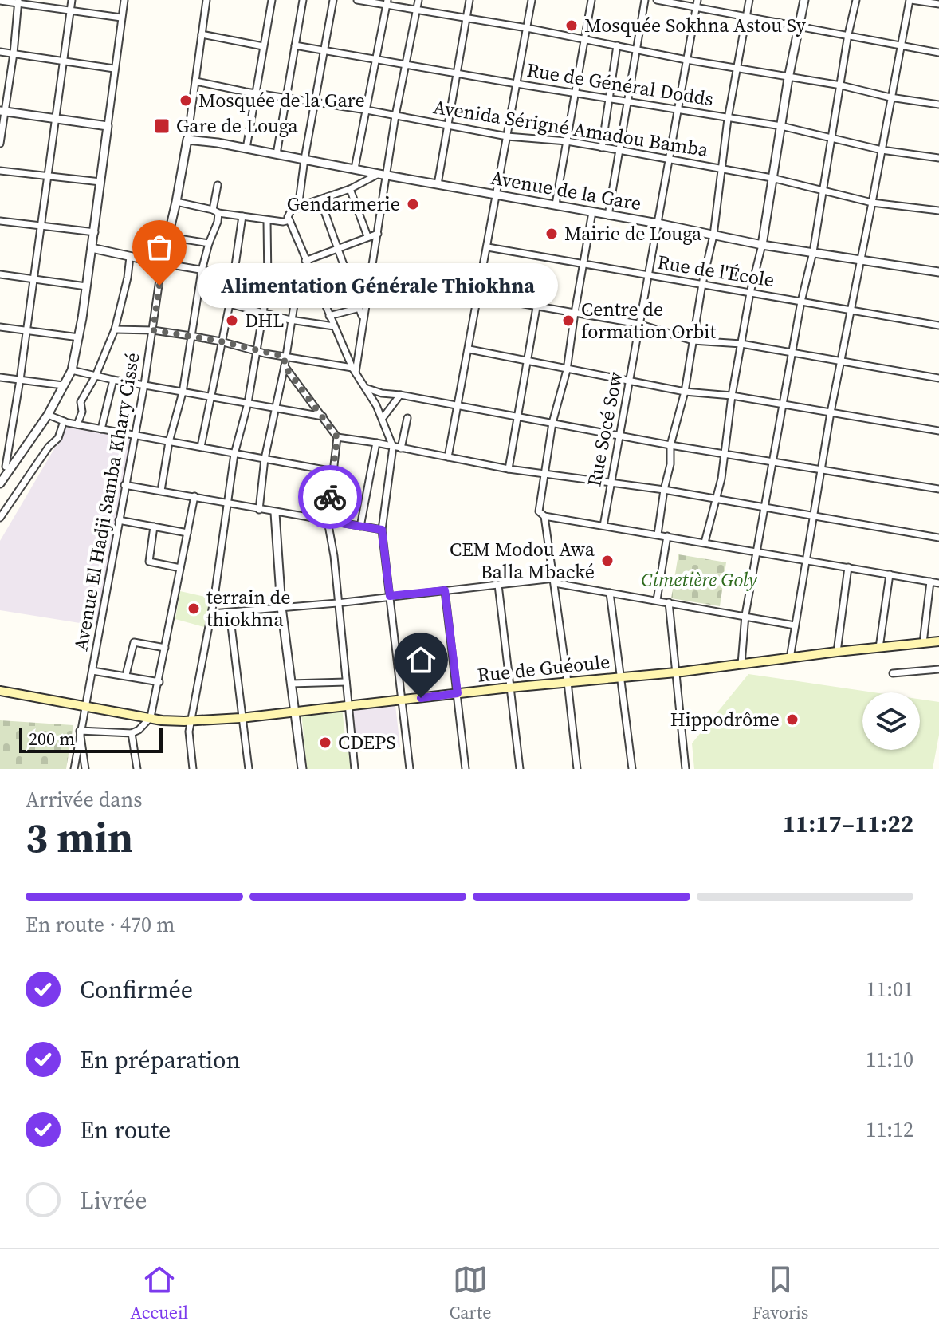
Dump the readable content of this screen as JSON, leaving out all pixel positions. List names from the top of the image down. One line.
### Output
{"streets":{"main road":["Rue de Guéoule"],"street":["Rue de Général Dodds","Avenida Sérigné Amadou Bamba","Avenue de la Gare","Rue de l'École","Rue Socé Sow","Avenue El Hadji Samba Khary Cissé"]},"crossings":[["Rue de Général Dodds","Rue Socé Sow"],["Avenida Sérigné Amadou Bamba","Rue Socé Sow"],["Avenida Sérigné Amadou Bamba","Avenue El Hadji Samba Khary Cissé"],["Avenue de la Gare","Rue Socé Sow"],["Avenue de la Gare","Avenue El Hadji Samba Khary Cissé"],["Rue de l'École","Rue Socé Sow"],["Avenue El Hadji Samba Khary Cissé","Rue de Guéoule"]],"parks":["Cimetière Goly"],"places":{"other":["Mosquée Sokhna Astou Sy","Mosquée de la Gare","Gendarmerie","Mairie de Louga","Alimentation Générale Thiokhna","DHL","Centre de formation Orbit","CEM Modou Awa Balla Mbacké","terrain de thiokhna","Hippodrôme","CDEPS"],"transit":["Gare de Louga"]},"scale_bar":"200 m","page":{"bubble":"Alimentation Générale Thiokhna","scale":"200 m","heading":["3 min","Arrivée dans","11:17–11:22"],"bar":"En route · 470 m","list":[["Confirmée","11:01"],["En préparation","11:10"],["En route","11:12"],"Livrée"],"tabs":["Accueil","Carte","Favoris"]}}
